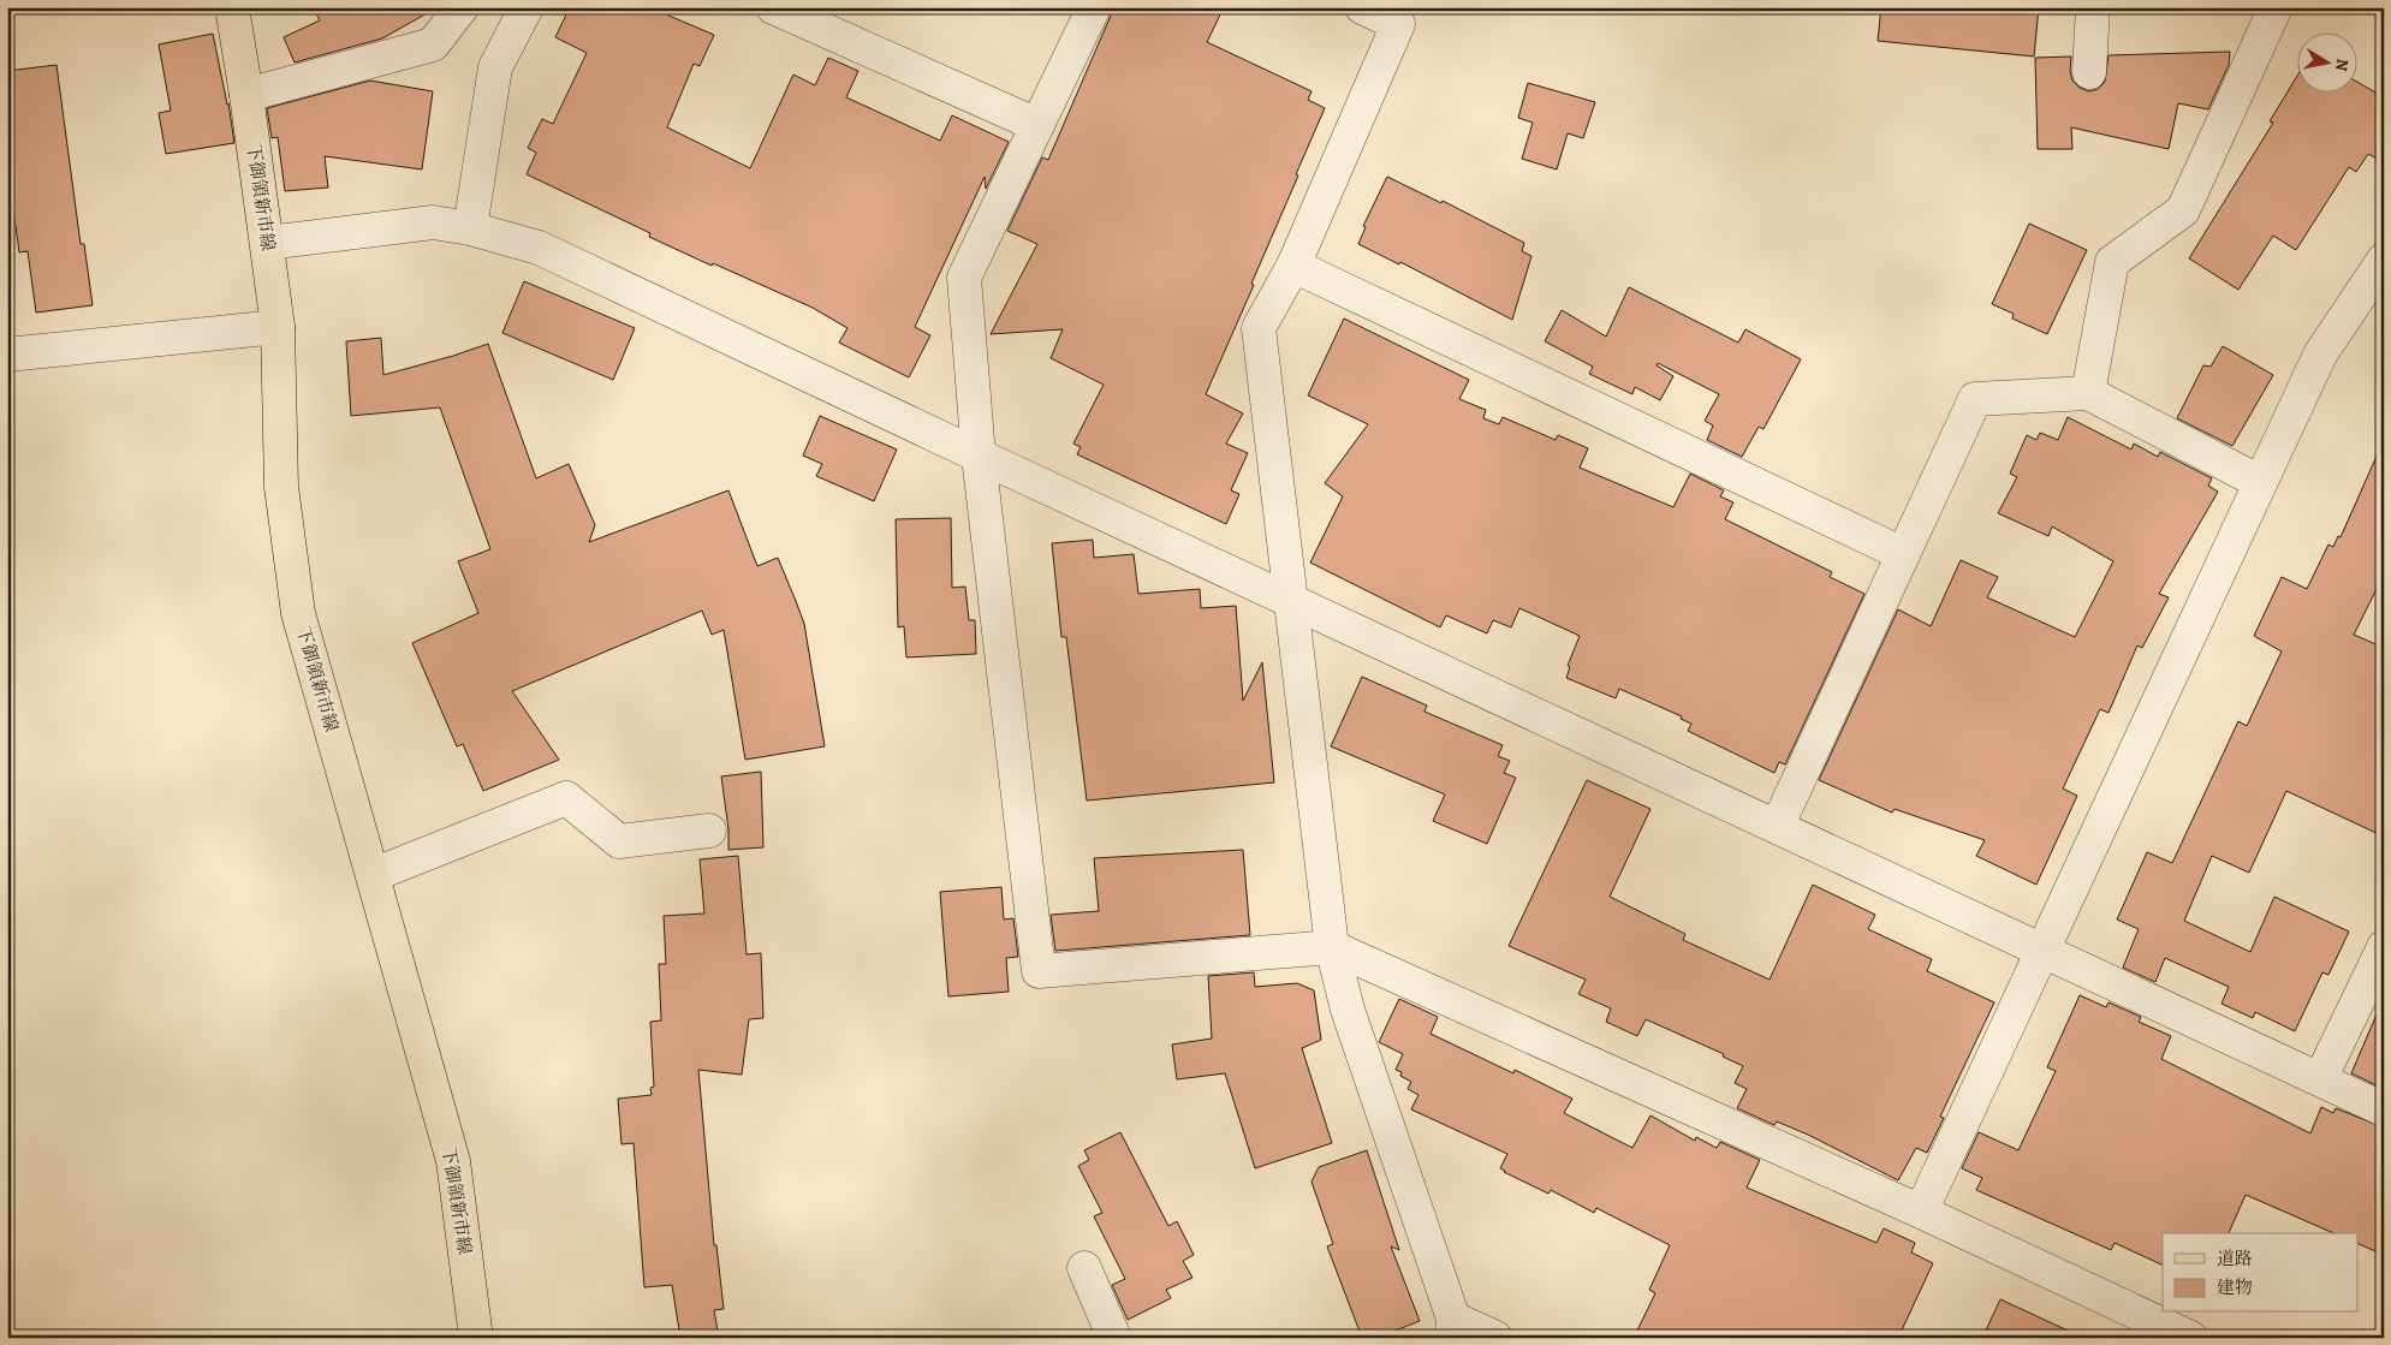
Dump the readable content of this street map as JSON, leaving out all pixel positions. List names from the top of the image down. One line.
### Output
{"streets":{"main road":["下御領新市線"]},"legend":["道路","建物"],"north":"right"}
